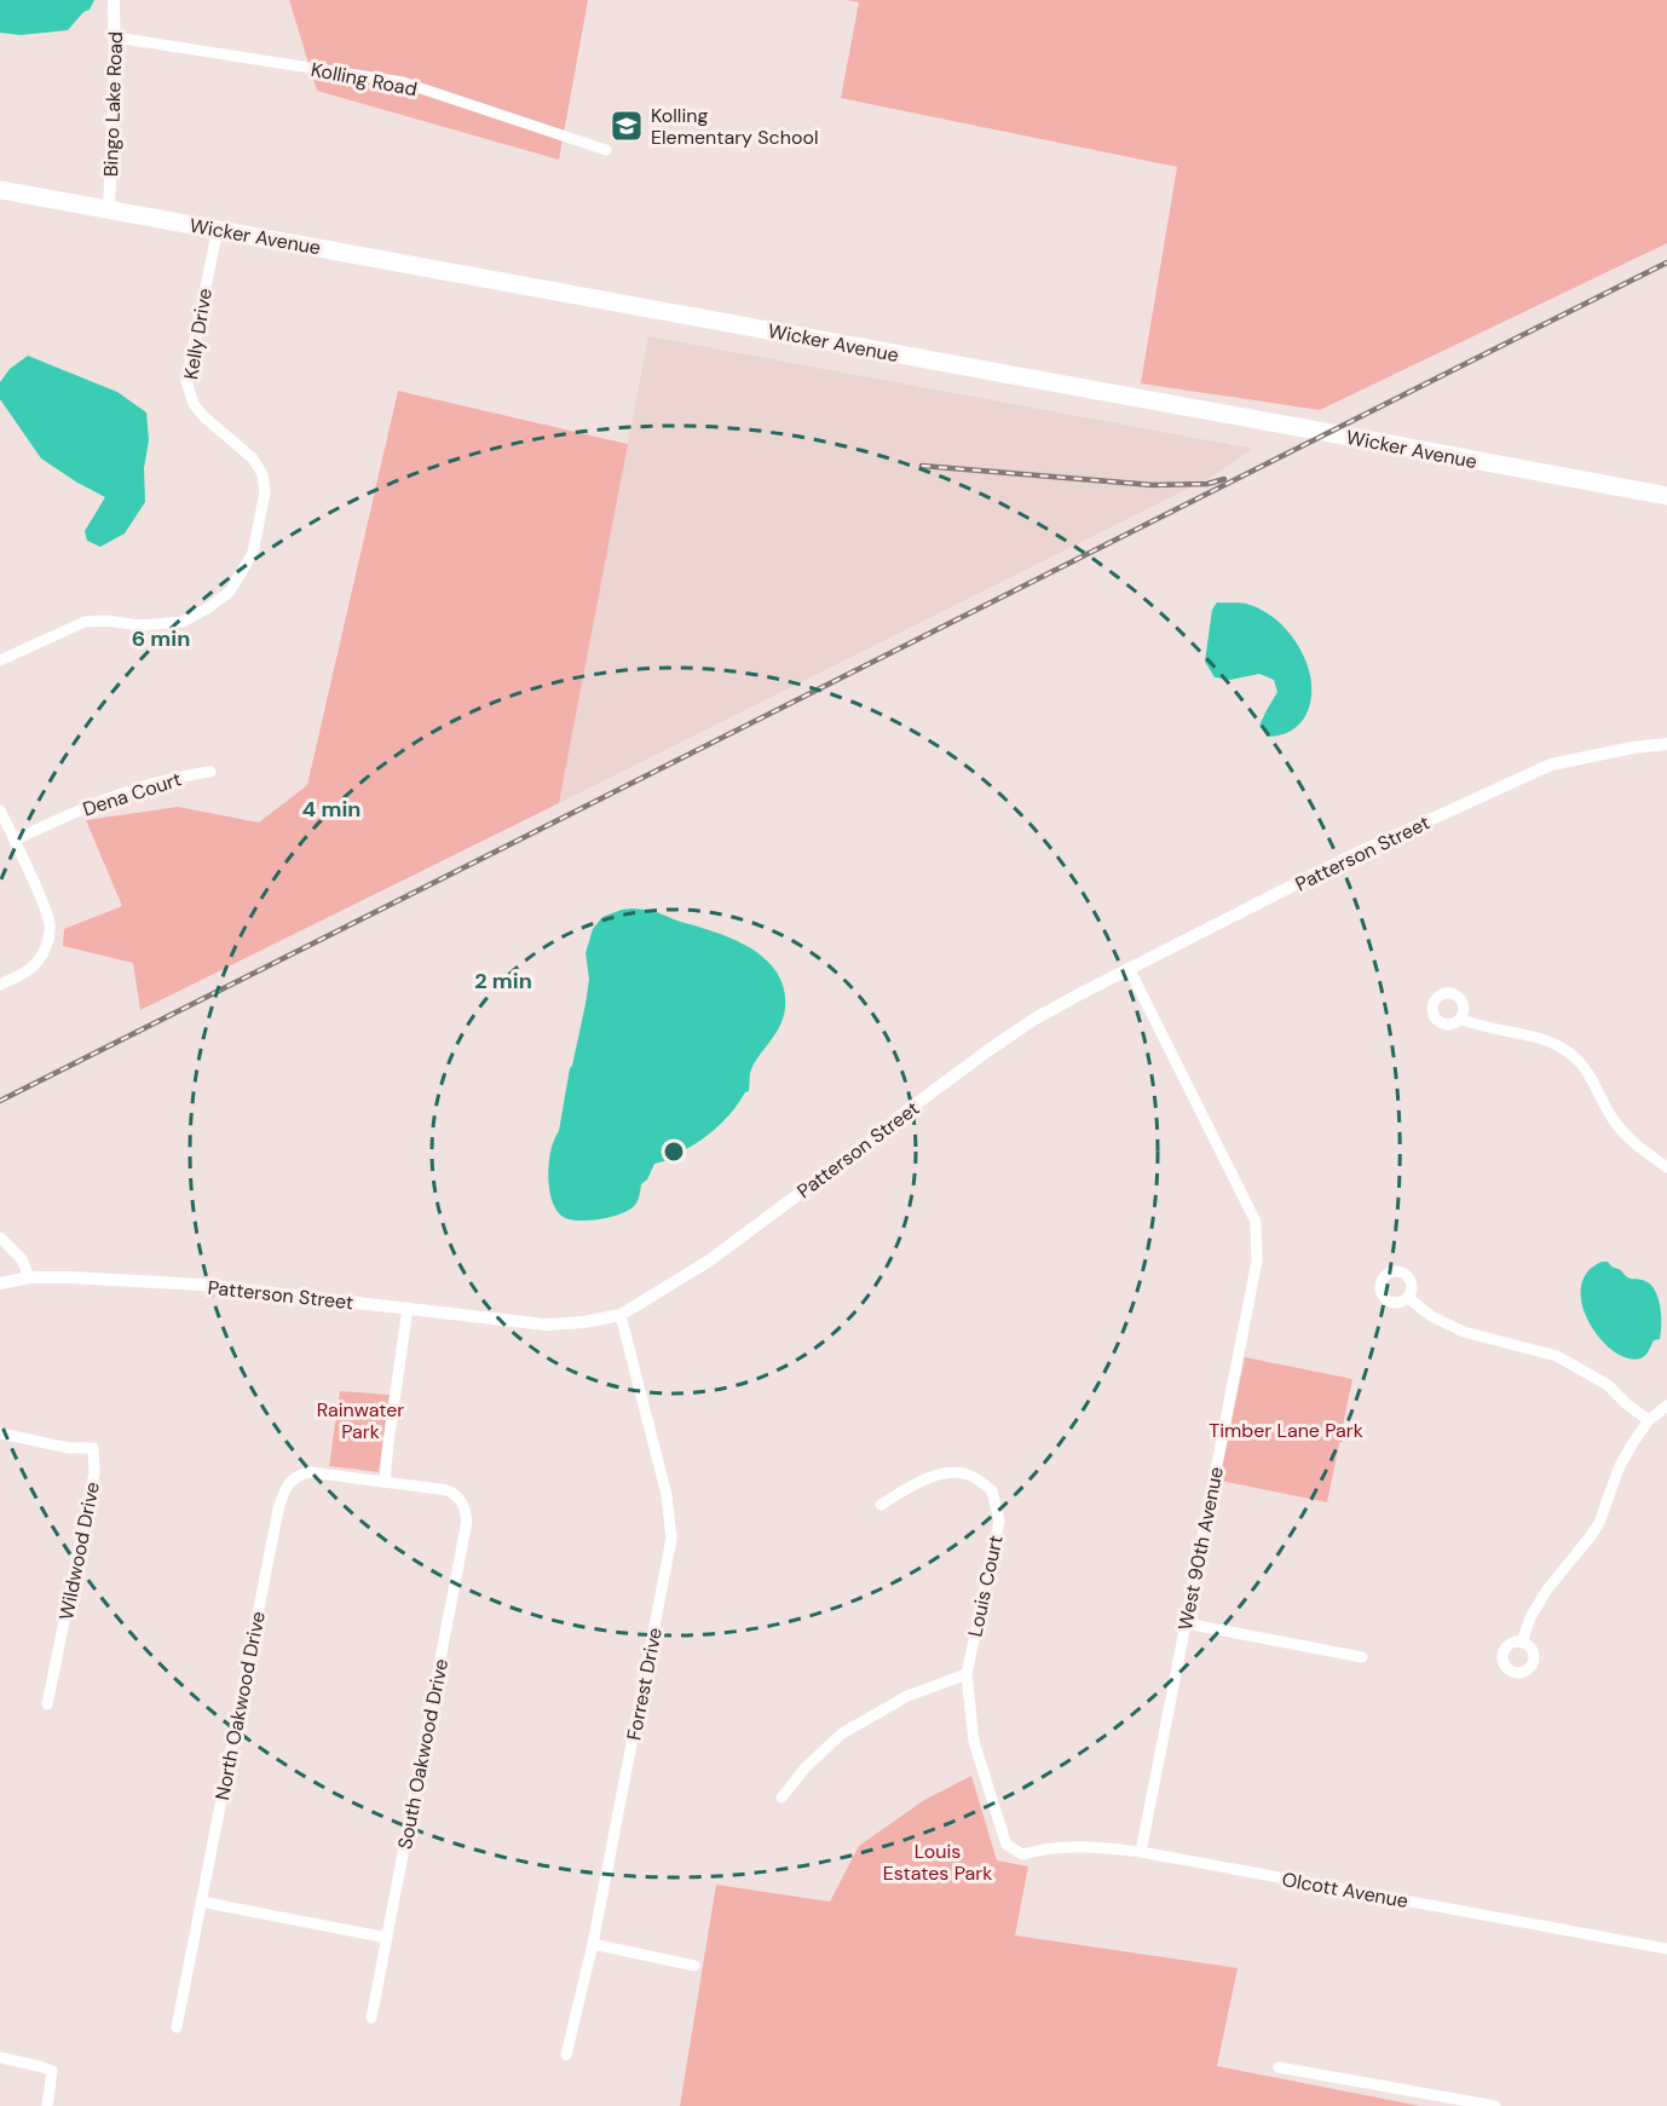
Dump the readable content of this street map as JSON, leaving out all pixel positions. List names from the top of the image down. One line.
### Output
{"streets":{"highway":["Wicker Avenue"],"street":["Kolling Road","Bingo Lake Road","Kelly Drive","Dena Court","Patterson Street","West 90th Avenue","Wildwood Drive","Louis Court","Forrest Drive","North Oakwood Drive","South Oakwood Drive","Olcott Avenue"]},"crossings":[["Kolling Road","Bingo Lake Road"],["Bingo Lake Road","Wicker Avenue"],["Wicker Avenue","Kelly Drive"],["Patterson Street","West 90th Avenue"],["Patterson Street","Forrest Drive"],["West 90th Avenue","Olcott Avenue"],["Louis Court","Olcott Avenue"],["North Oakwood Drive","South Oakwood Drive"]],"parks":["Rainwater Park","Timber Lane Park","Louis Estates Park"],"places":{"school or university":["Kolling Elementary School"]},"rings":["6 min","4 min","2 min"]}
